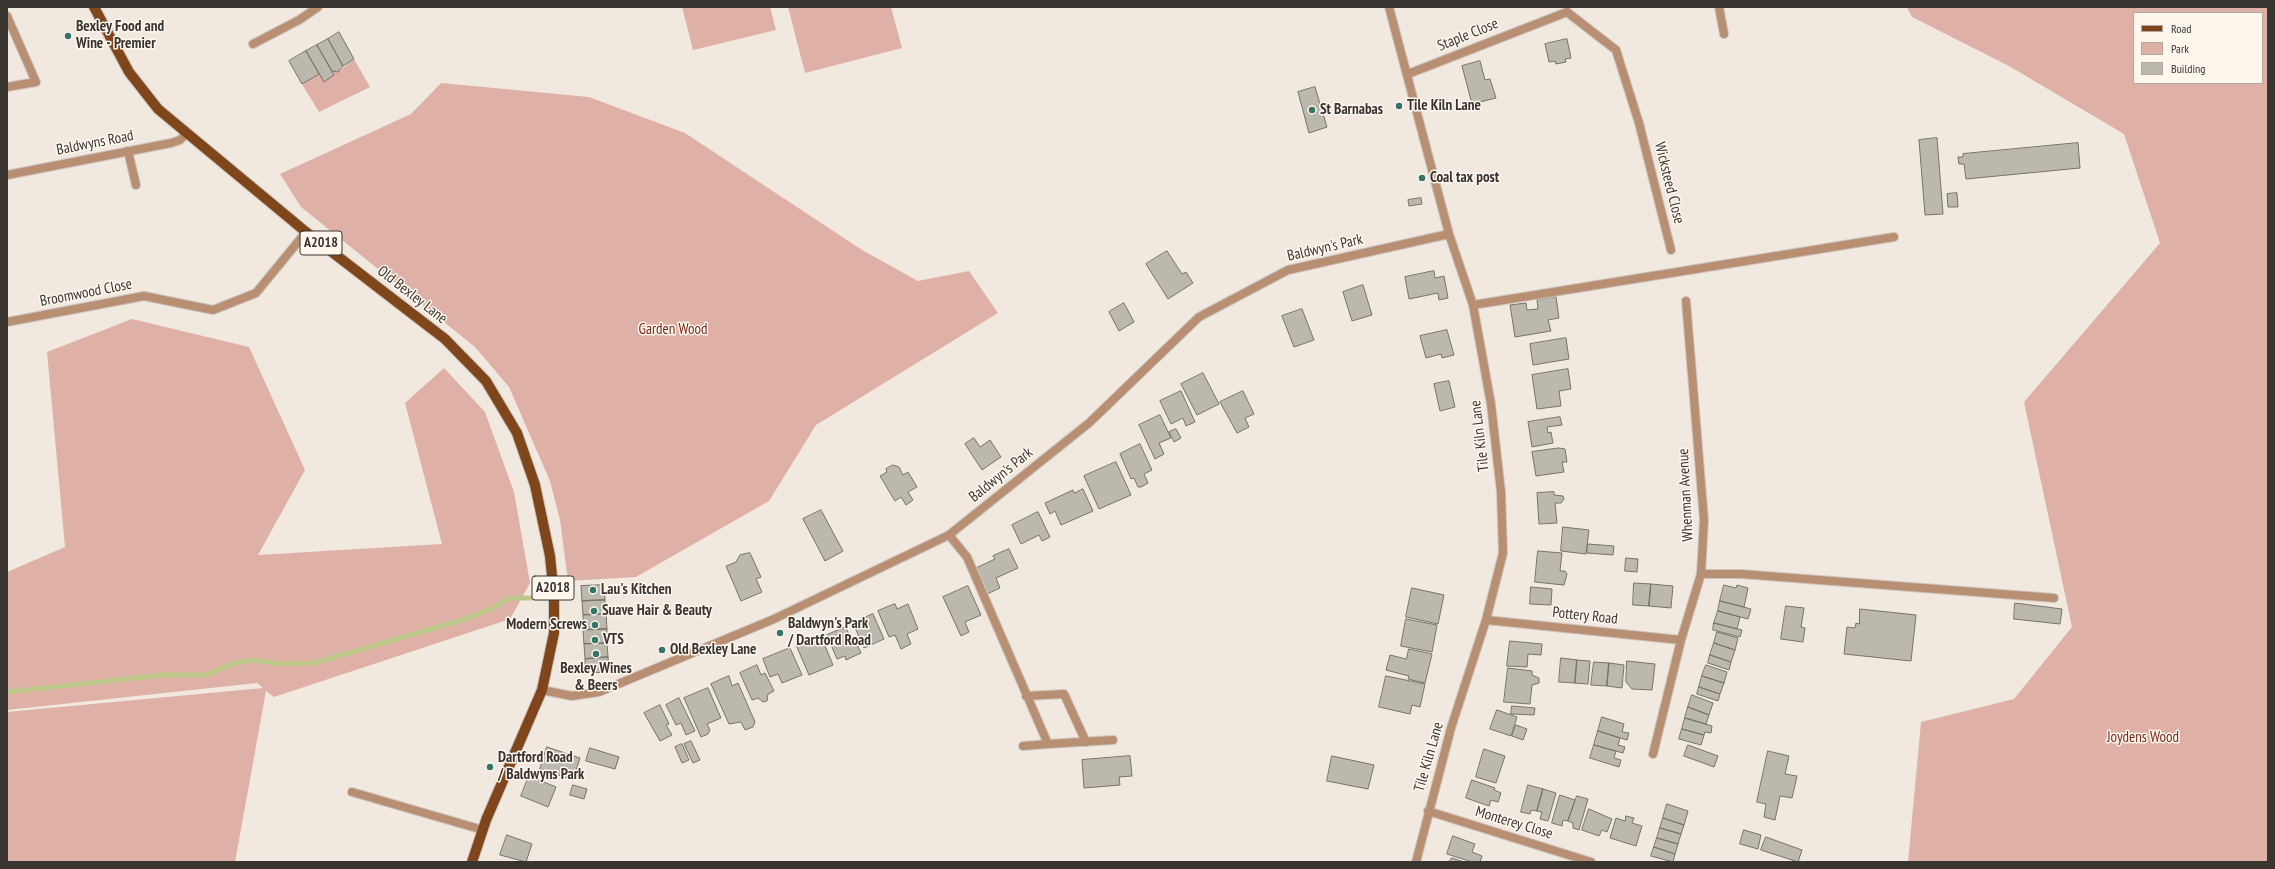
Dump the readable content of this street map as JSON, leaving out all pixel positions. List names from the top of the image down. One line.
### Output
{"streets":{"main road":["A2018","Old Bexley Lane"],"street":["Staple Close","Baldwyns Road","Wicksteed Close","Baldwyn's Park","Broomwood Close","Tile Kiln Lane","Whenman Avenue","Pottery Road","Monterey Close"]},"crossings":[["Staple Close","Wicksteed Close"],["Staple Close","Tile Kiln Lane"],["Baldwyns Road","Old Bexley Lane"],["A2018","Baldwyn's Park"],["A2018","Old Bexley Lane"],["Baldwyn's Park","Old Bexley Lane"],["Baldwyn's Park","Tile Kiln Lane"],["Broomwood Close","Old Bexley Lane"],["Tile Kiln Lane","Pottery Road"],["Tile Kiln Lane","Monterey Close"],["Whenman Avenue","Pottery Road"]],"parks":["Garden Wood","Joydens Wood"],"places":["Bexley Food and Wine - Premier","Tile Kiln Lane","St Barnabas","Coal tax post","Lau's Kitchen","Suave Hair & Beauty","Modern Screws","Baldwyn's Park / Dartford Road","VTS","Old Bexley Lane","Bexley Wines & Beers","Dartford Road / Baldwyns Park"],"legend":["Road","Park","Building"]}
